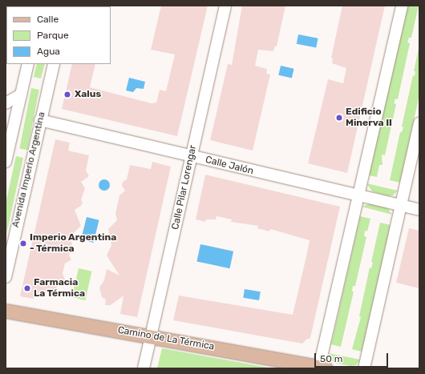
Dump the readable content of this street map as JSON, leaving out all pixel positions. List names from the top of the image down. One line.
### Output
{"streets":{"main road":["Camino de La Térmica"],"street":["Calle Jalón","Avenida Imperio Argentina","Calle Pilar Lorengar"]},"crossings":[["Calle Jalón","Avenida Imperio Argentina"],["Calle Jalón","Calle Pilar Lorengar"],["Calle Pilar Lorengar","Camino de La Térmica"]],"places":["Xalus","Edificio Minerva II","Imperio Argentina - Térmica","Farmacia La Térmica"],"legend":["Calle","Parque","Agua"],"scale_bar":"50 m"}
